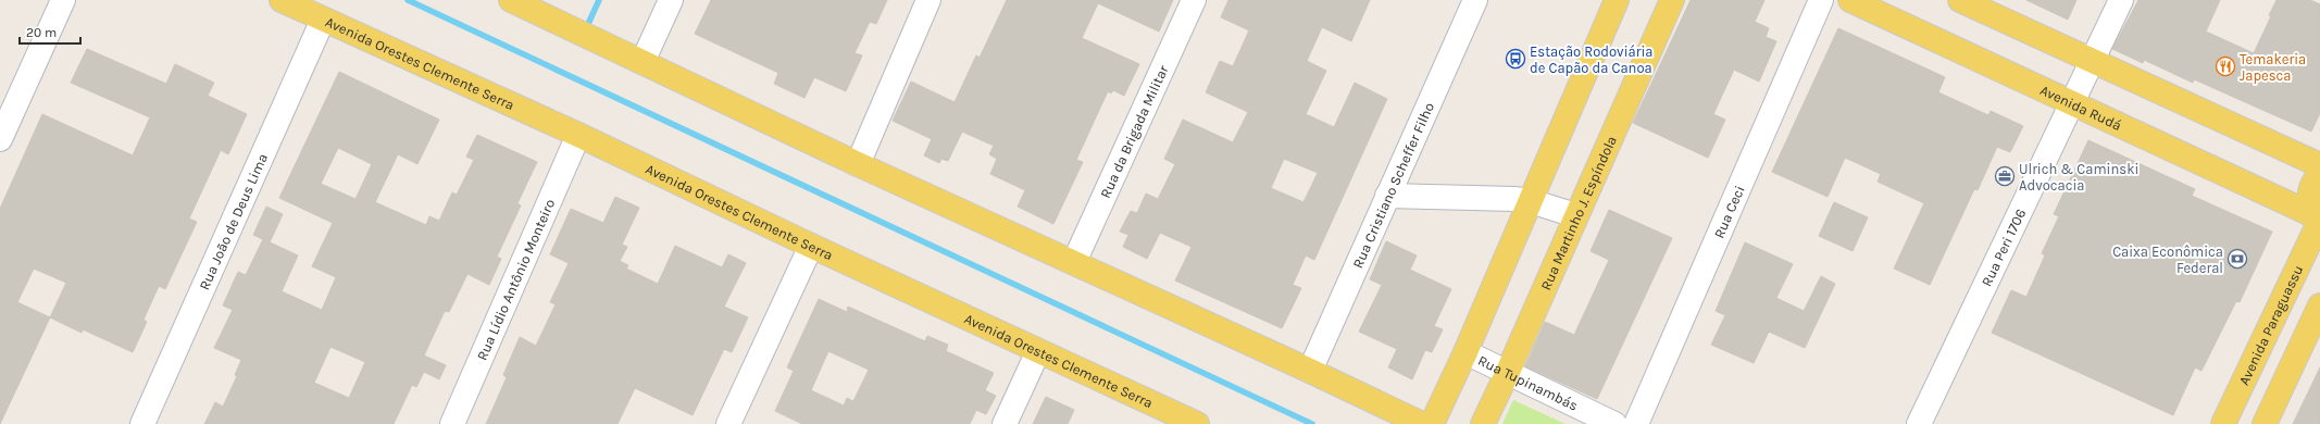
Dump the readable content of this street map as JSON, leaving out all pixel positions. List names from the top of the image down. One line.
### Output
{"streets":{"main road":["Avenida Orestes Clemente Serra","Avenida Rudá","Rua Martinho J. Espíndola","Avenida Paraguassu"],"street":["Rua da Brigada Militar","Rua Cristiano Scheffer Filho","Rua Ceci","Rua João de Deus Lima","Rua Peri 1706","Rua Lídio Antônio Monteiro","Rua Tupinambás"]},"crossings":[["Avenida Orestes Clemente Serra","Rua João de Deus Lima"],["Avenida Orestes Clemente Serra","Rua Lídio Antônio Monteiro"],["Avenida Rudá","Rua Peri 1706"],["Avenida Rudá","Avenida Paraguassu"],["Rua Martinho J. Espíndola","Rua Tupinambás"]],"places":{"bus stop":["Estação Rodoviária de Capão da Canoa"],"restaurant":["Temakeria Japesca"],"office":["Ulrich & Caminski Advocacia"],"bank":["Caixa Econômica Federal"]},"scale_bar":"20 m"}
